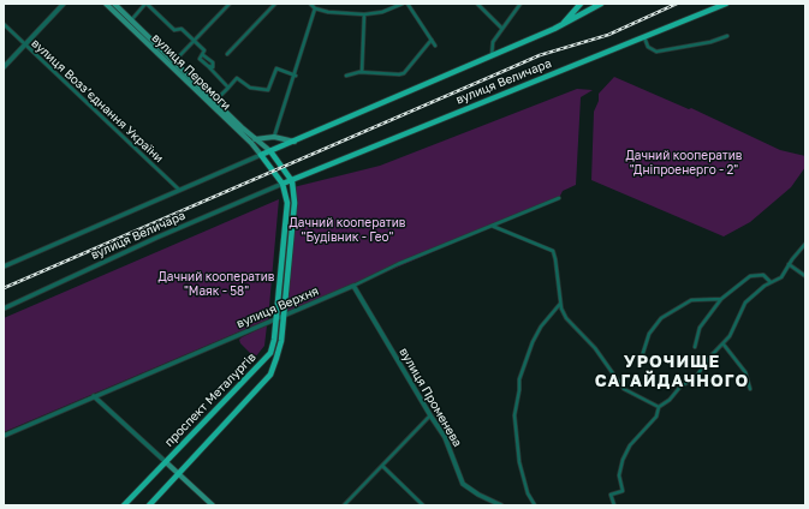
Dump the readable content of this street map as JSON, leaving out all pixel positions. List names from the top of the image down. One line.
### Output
{"streets":{"main road":["вулиця Перемоги","вулиця Величара","проспект Металургів"],"street":["вулиця Воззʼєднання України","вулиця Верхня","вулиця Променева"]},"crossings":[["вулиця Перемоги","вулиця Величара"],["вулиця Перемоги","проспект Металургів"],["вулиця Величара","вулиця Воззʼєднання України"],["вулиця Величара","проспект Металургів"],["вулиця Верхня","вулиця Променева"],["вулиця Верхня","проспект Металургів"]],"districts":["УРОЧИЩЕ САГАЙДАЧНОГО"],"parks":["Дачний кооператив \"Дніпроенерго - 2\"","Дачний кооператив \"Будівник - Гео\"","Дачний кооператив \"Маяк - 58\""]}
